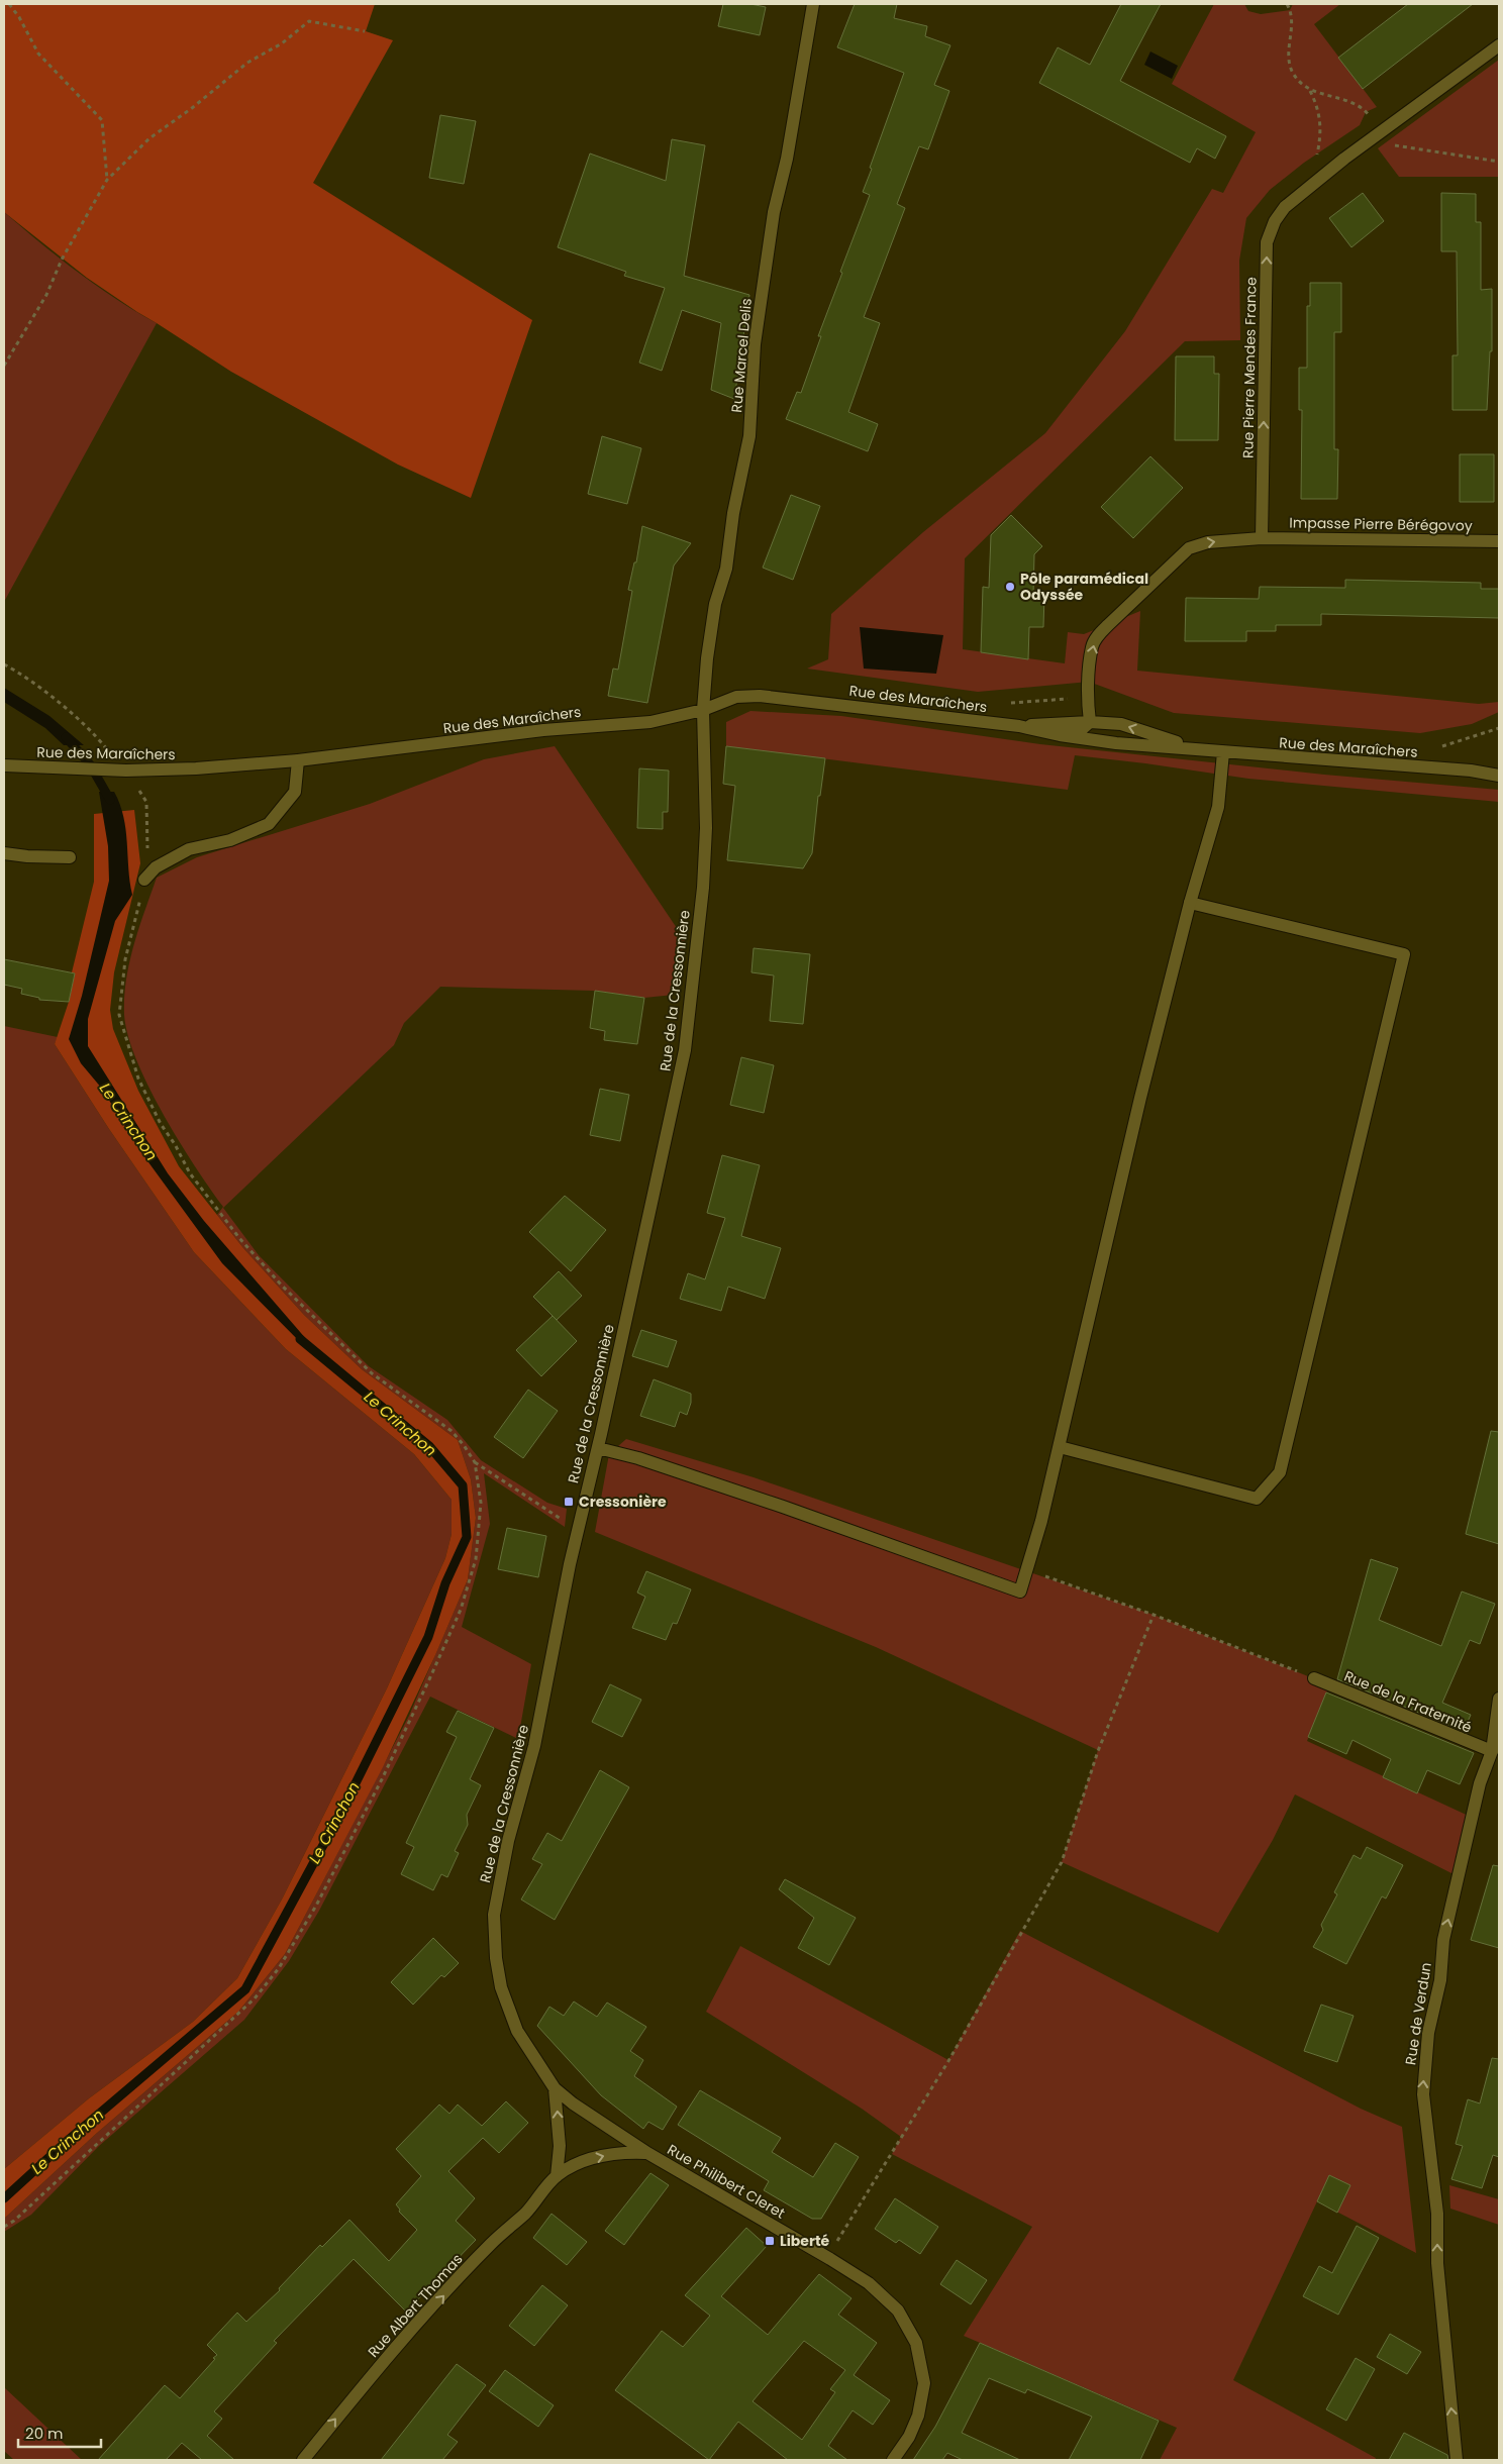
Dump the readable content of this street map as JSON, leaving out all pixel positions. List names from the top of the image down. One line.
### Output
{"streets":{"street":["Rue Marcel Delis","Rue Pierre Mendes France","Impasse Pierre Bérégovoy","Rue des Maraîchers","Rue de la Cressonnière","Rue de la Fraternité","Rue de Verdun","Rue Philibert Cleret","Rue Albert Thomas"]},"crossings":[["Rue Marcel Delis","Rue des Maraîchers"],["Rue Marcel Delis","Rue de la Cressonnière"],["Rue Pierre Mendes France","Impasse Pierre Bérégovoy"],["Rue des Maraîchers","Rue de la Cressonnière"],["Rue de la Cressonnière","Rue Philibert Cleret"],["Rue de la Fraternité","Rue de Verdun"],["Rue Philibert Cleret","Rue Albert Thomas"]],"one_way":["Rue Pierre Mendes France","Rue de Verdun","Rue Albert Thomas"],"water":["Le Crinchon"],"places":{"other":["Pôle paramédical Odyssée"],"transit":["Cressonière","Liberté"]},"scale_bar":"20 m"}
